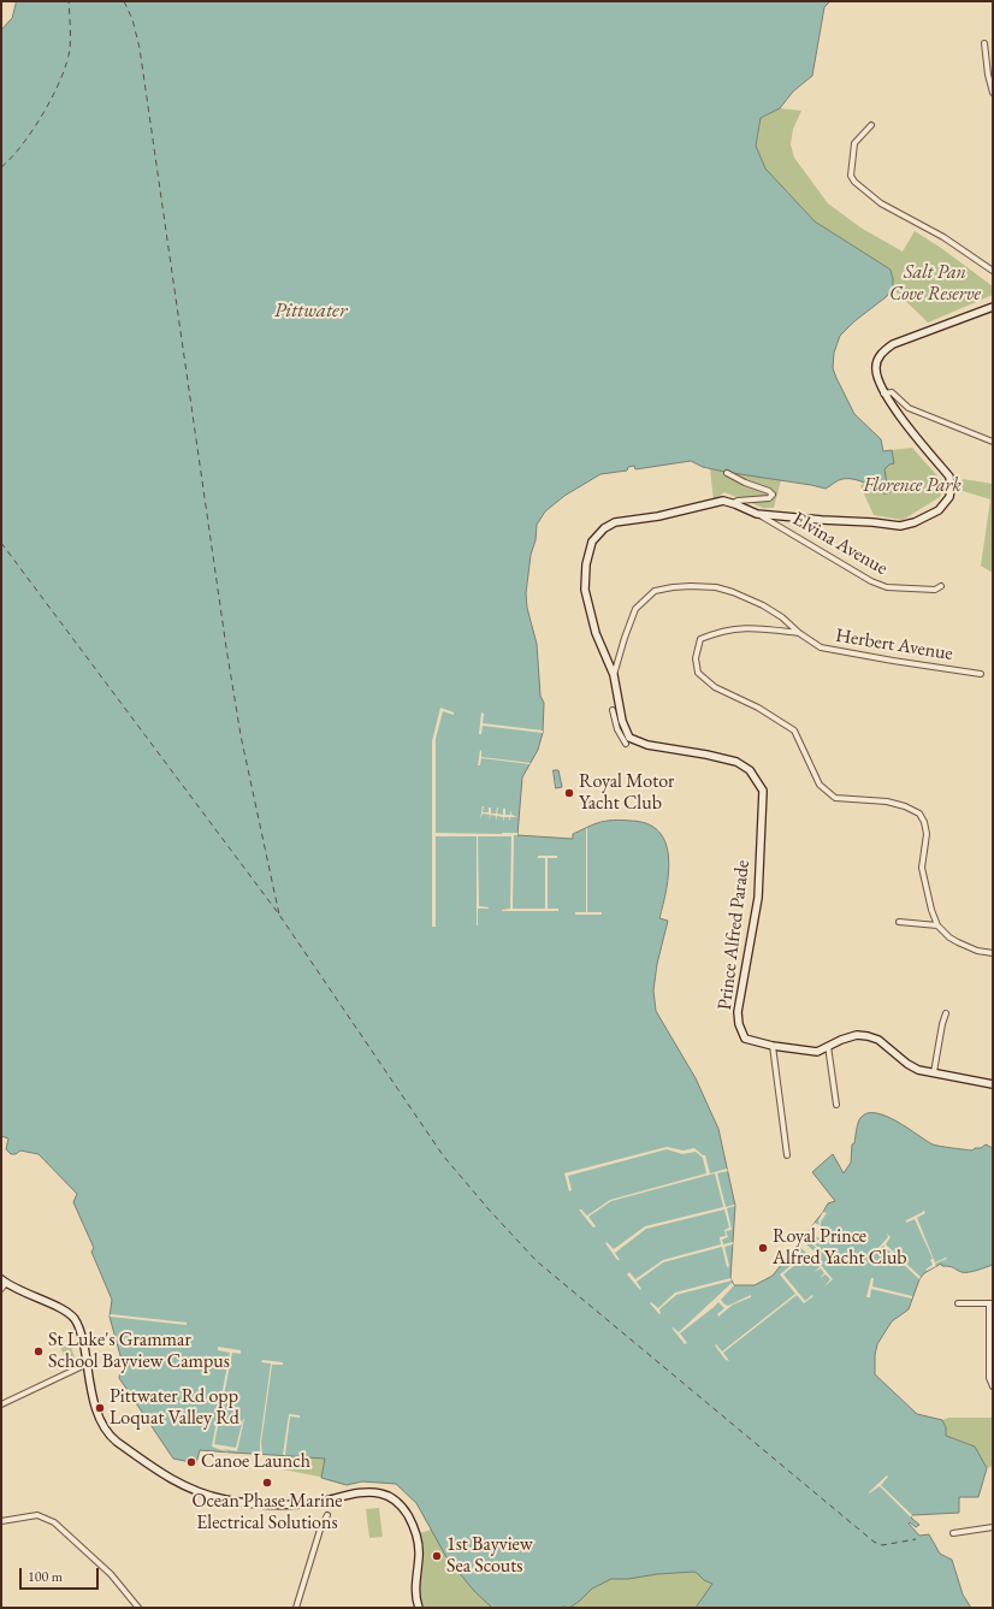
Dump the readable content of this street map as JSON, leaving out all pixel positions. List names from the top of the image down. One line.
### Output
{"streets":{"street":["Elvina Avenue","Herbert Avenue","Prince Alfred Parade"]},"crossings":[["Elvina Avenue","Prince Alfred Parade"],["Herbert Avenue","Prince Alfred Parade"]],"water":["Pittwater"],"parks":["Salt Pan Cove Reserve","Florence Park"],"places":["Royal Motor Yacht Club","Royal Prince Alfred Yacht Club","St Luke's Grammar School Bayview Campus","Pittwater Rd opp Loquat Valley Rd","Canoe Launch","Ocean Phase Marine Electrical Solutions","1st Bayview Sea Scouts"],"scale_bar":"100 m"}
